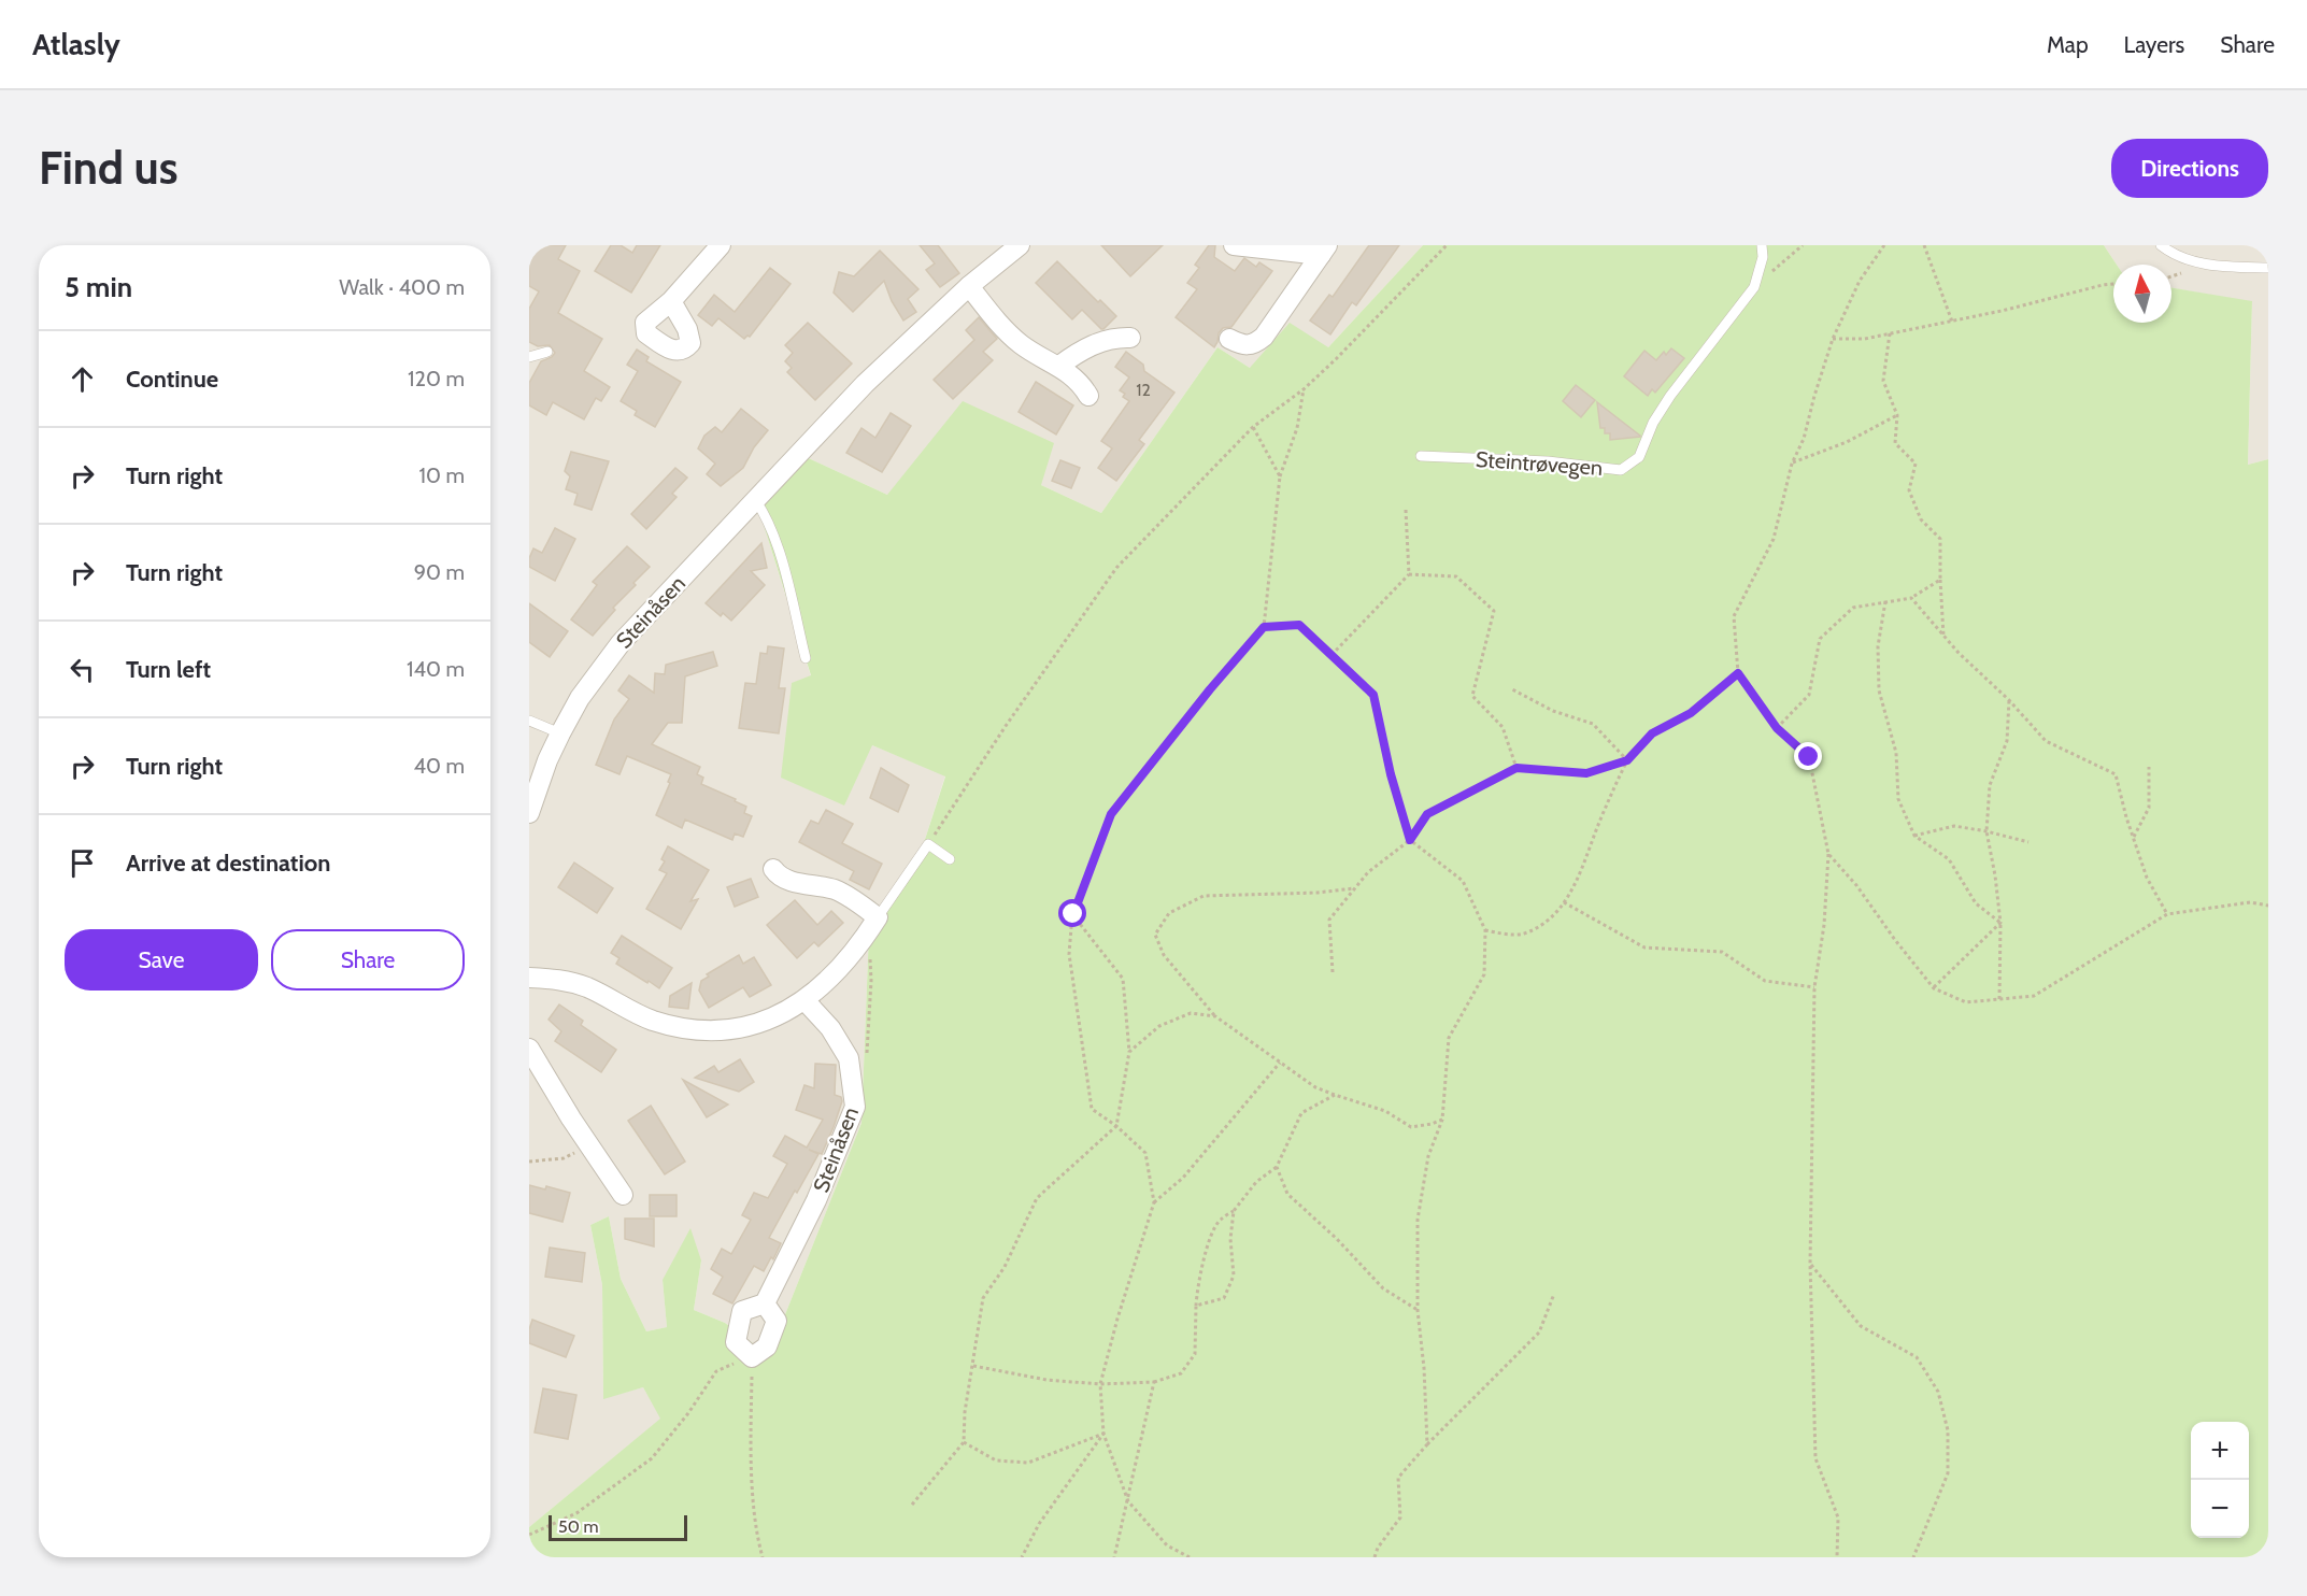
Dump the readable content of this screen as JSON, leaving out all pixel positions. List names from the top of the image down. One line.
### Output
{"streets":{"street":["Steinåsen"],"lane":["Steintrøvegen"]},"house_numbers":["12"],"scale_bar":"50 m","north":"top","page":{"header":"Atlasly","nav":["Map","Layers","Share"],"buttons":["Directions",["Save","Share"]],"title":"Find us","heading":["5 min","Walk · 400 m"],"list":[["Continue","120 m"],["Turn right","10 m"],["Turn right","90 m"],["Turn left","140 m"],["Turn right","40 m"],"Arrive at destination"],"map_buttons":["+","−"],"scale":"50 m"}}
